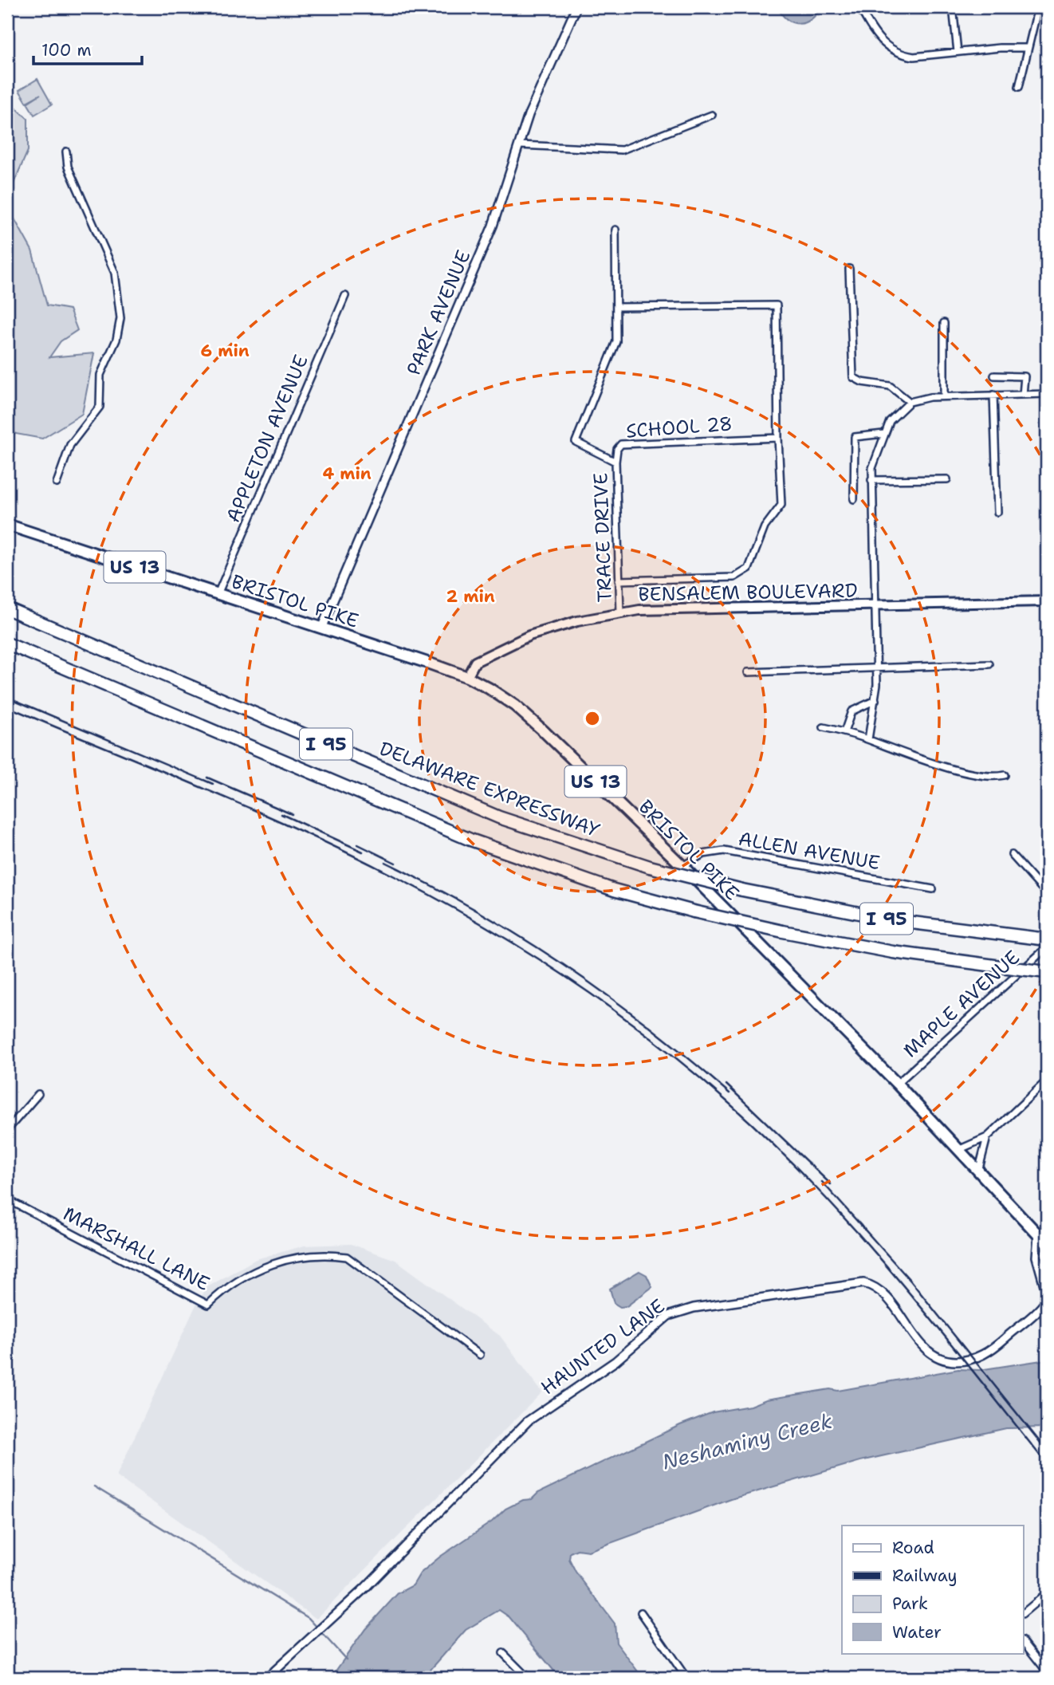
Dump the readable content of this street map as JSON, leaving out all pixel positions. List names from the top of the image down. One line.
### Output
{"streets":{"highway":["I 95","DELAWARE EXPRESSWAY"],"main road":["US 13","BENSALEM BOULEVARD","BRISTOL PIKE"],"street":["PARK AVENUE","SCHOOL 28","APPLETON AVENUE","TRACE DRIVE","ALLEN AVENUE","MAPLE AVENUE","MARSHALL LANE","HAUNTED LANE"]},"crossings":[["PARK AVENUE","BRISTOL PIKE"],["SCHOOL 28","TRACE DRIVE"],["APPLETON AVENUE","BRISTOL PIKE"],["TRACE DRIVE","BENSALEM BOULEVARD"],["BENSALEM BOULEVARD","BRISTOL PIKE"],["BRISTOL PIKE","ALLEN AVENUE"],["BRISTOL PIKE","MAPLE AVENUE"],["BRISTOL PIKE","HAUNTED LANE"]],"water":["Neshaminy Creek"],"legend":["Road","Railway","Park","Water"],"scale_bar":"100 m","rings":["6 min","4 min","2 min"]}
